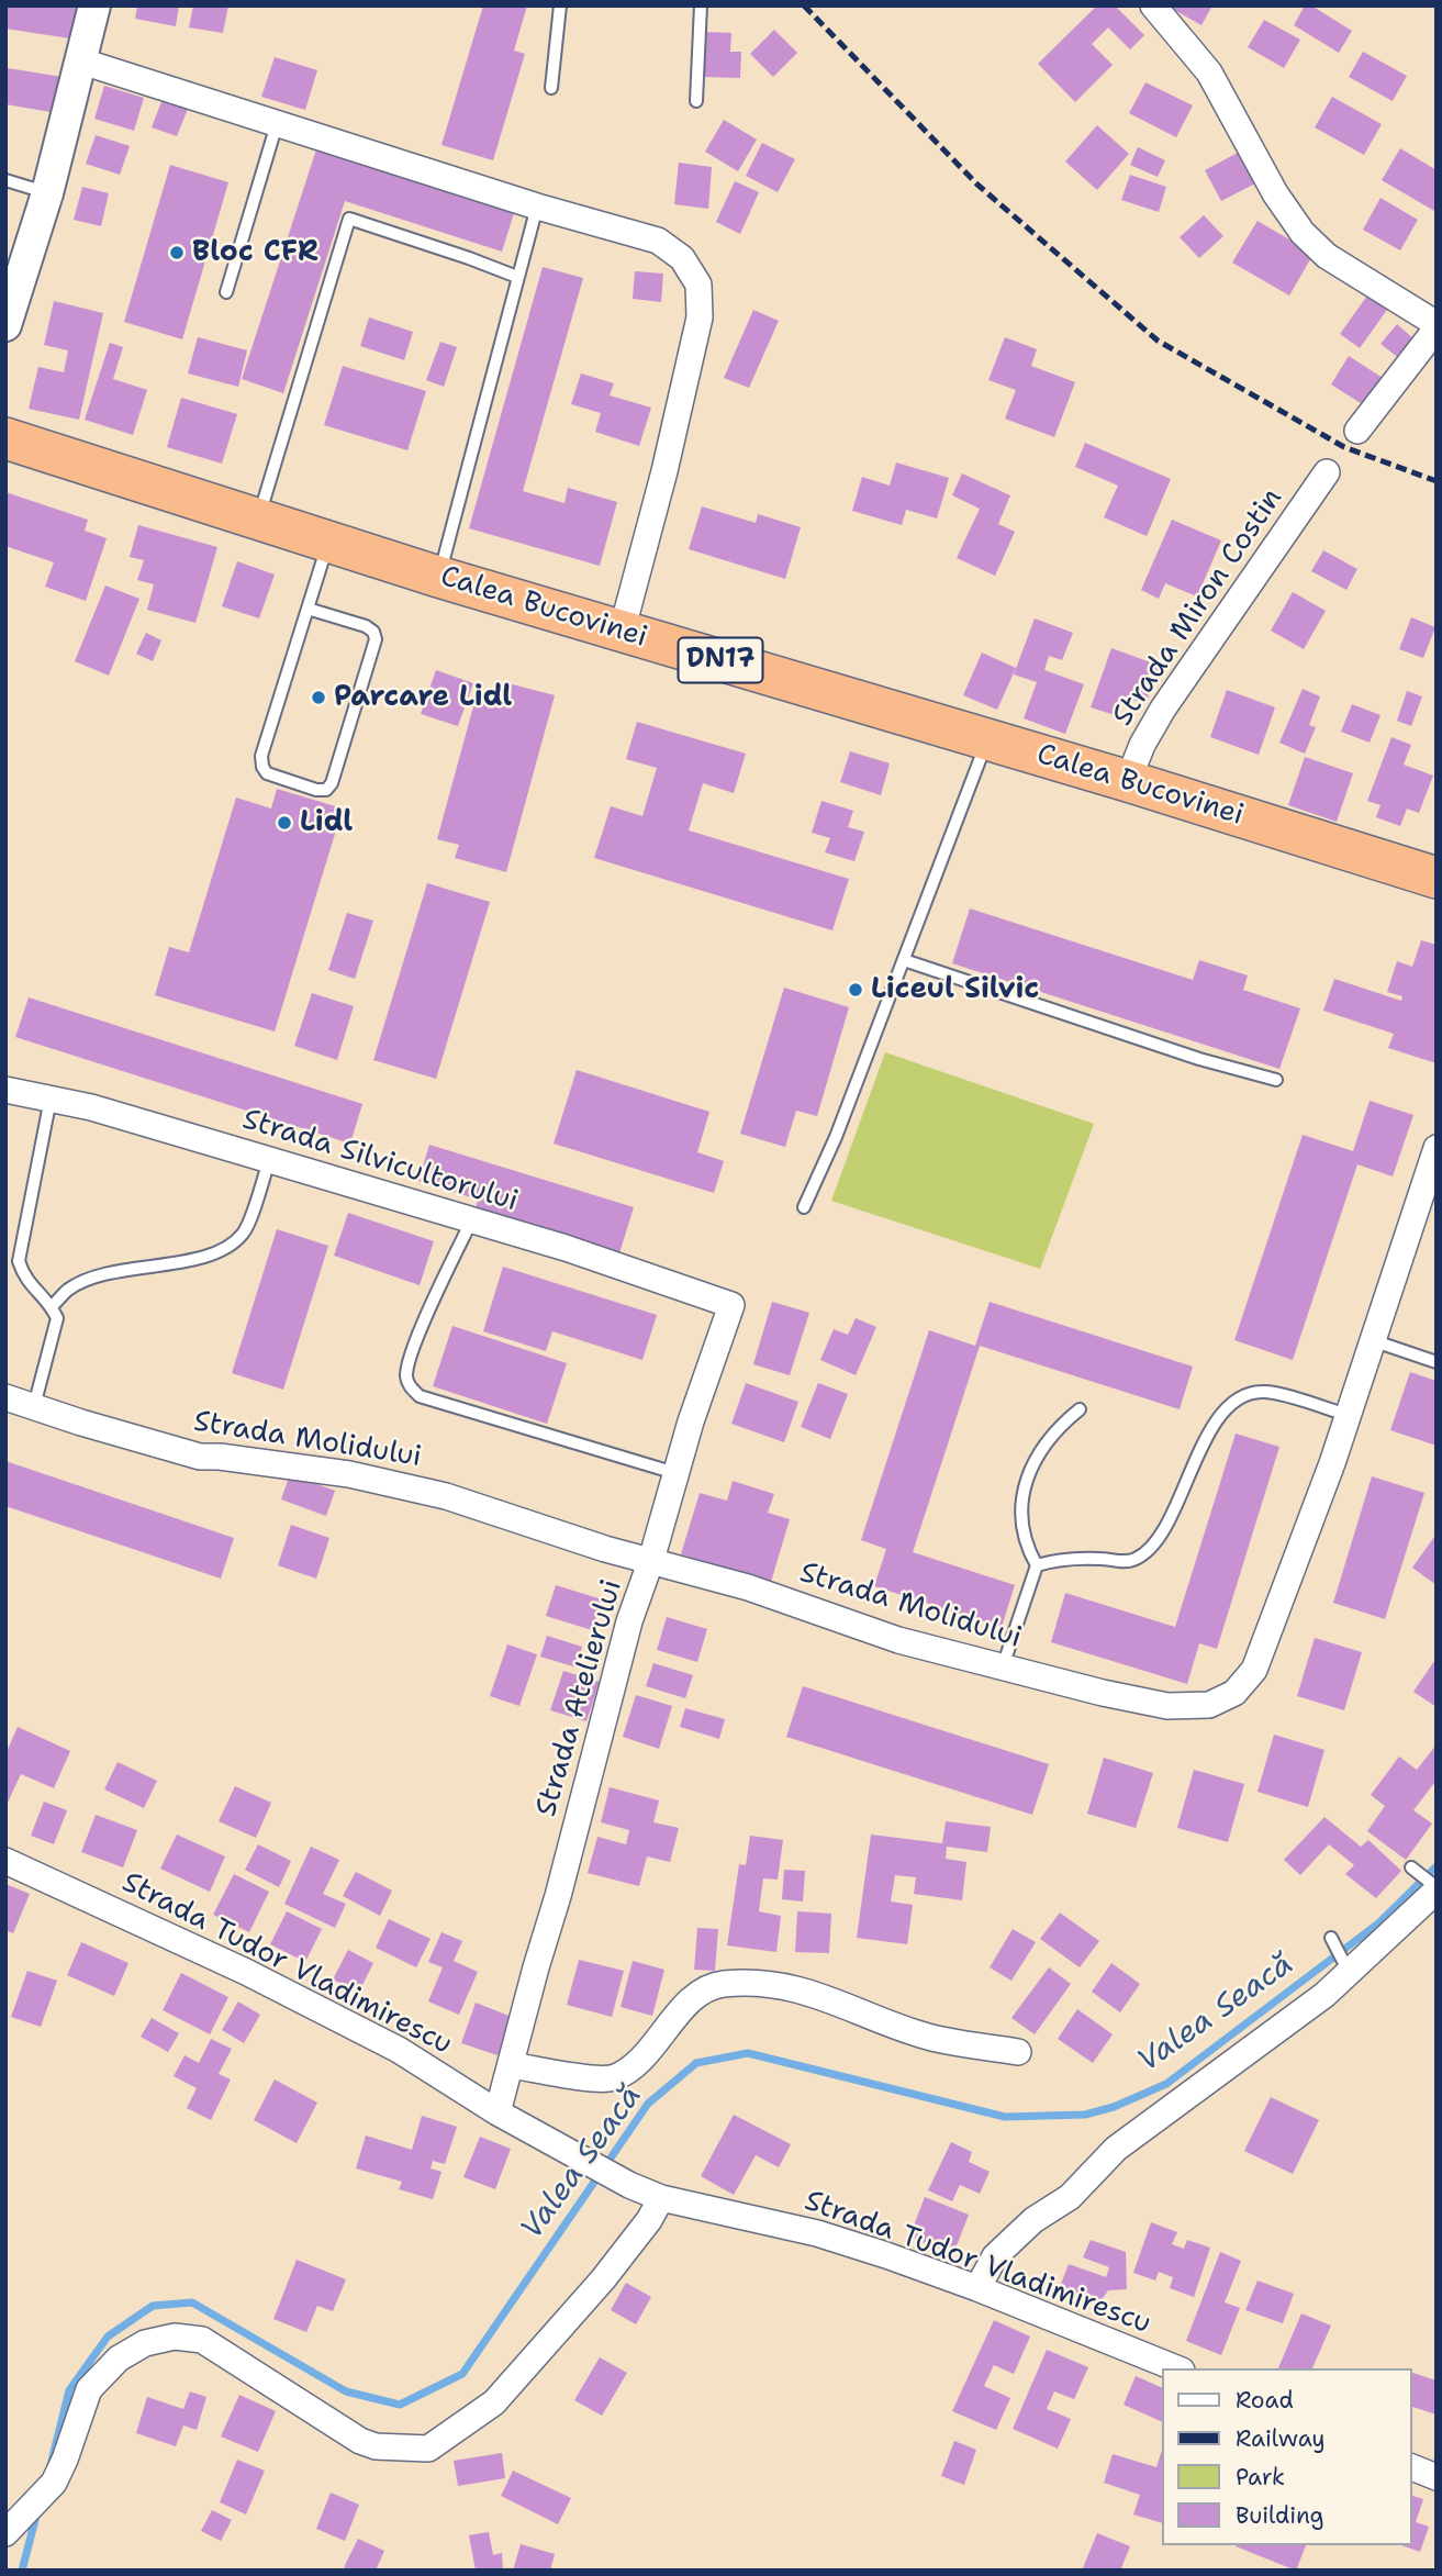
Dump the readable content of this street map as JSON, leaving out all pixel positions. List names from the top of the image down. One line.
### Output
{"streets":{"highway":["Calea Bucovinei","DN17"],"street":["Strada Miron Costin","Strada Silvicultorului","Strada Molidului","Strada Atelierului","Strada Tudor Vladimirescu"]},"crossings":[["Calea Bucovinei","Strada Miron Costin"],["Strada Silvicultorului","Strada Atelierului"],["Strada Molidului","Strada Atelierului"],["Strada Atelierului","Strada Tudor Vladimirescu"]],"water":["Valea Seacă"],"places":["Bloc CFR","Parcare Lidl","Lidl","Liceul Silvic"],"legend":["Road","Railway","Park","Building"]}
